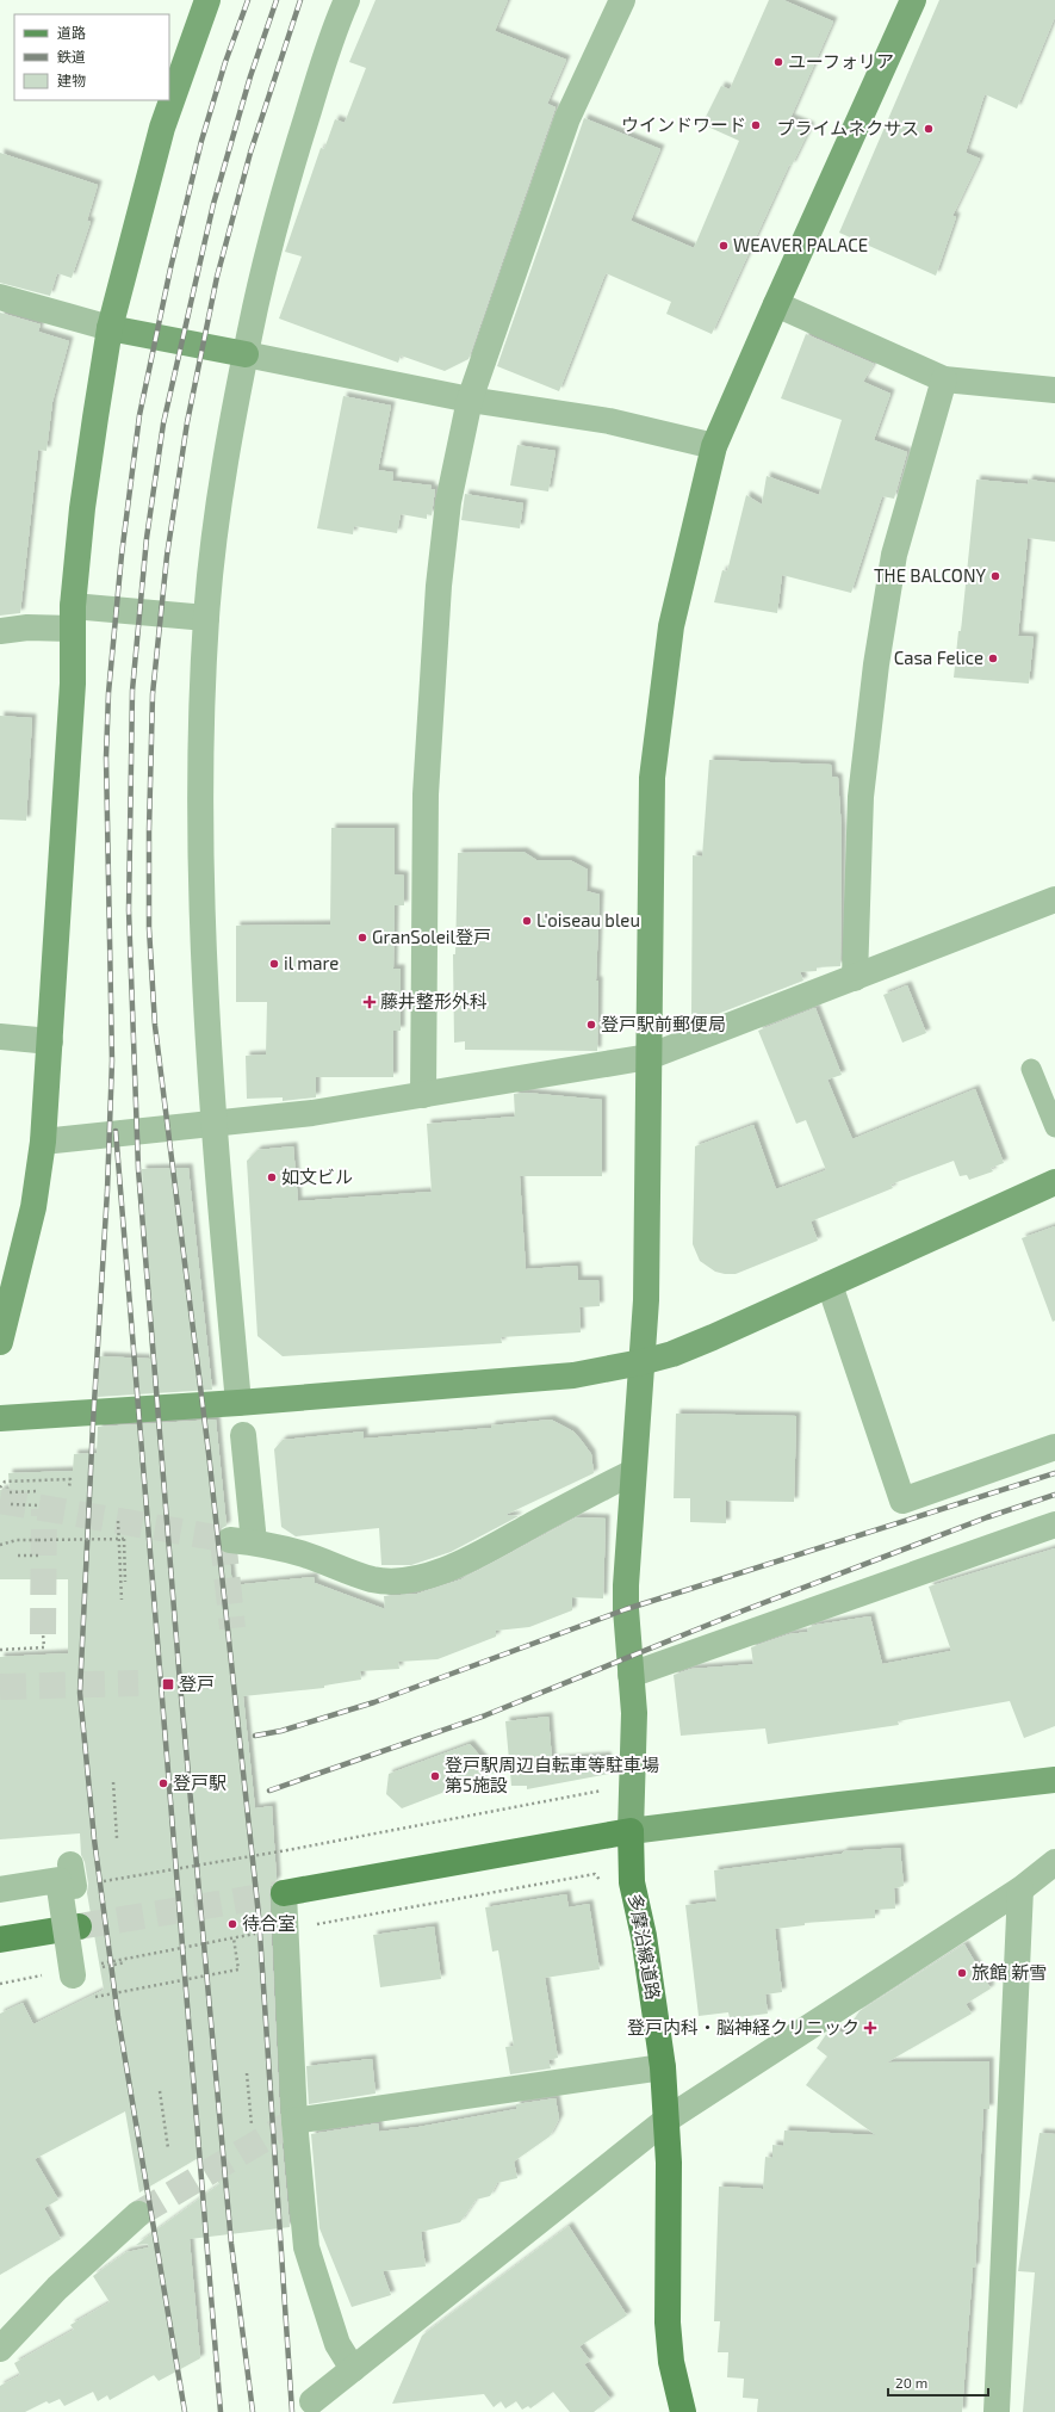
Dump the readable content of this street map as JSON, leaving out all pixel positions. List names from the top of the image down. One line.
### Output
{"streets":{"main road":["多摩沿線道路"]},"places":{"other":["ユーフォリア","ウインドワード","プライムネクサス","WEAVER PALACE","THE BALCONY","Casa Felice","L'oiseau bleu","GranSoleil登戸","il mare","登戸駅前郵便局","如文ビル","登戸駅周辺自転車等駐車場 第5施設","登戸駅","待合室","旅館 新雪"],"health":["藤井整形外科","登戸内科・脳神経クリニック"],"transit":["登戸"]},"legend":["道路","鉄道","建物"],"scale_bar":"20 m"}
